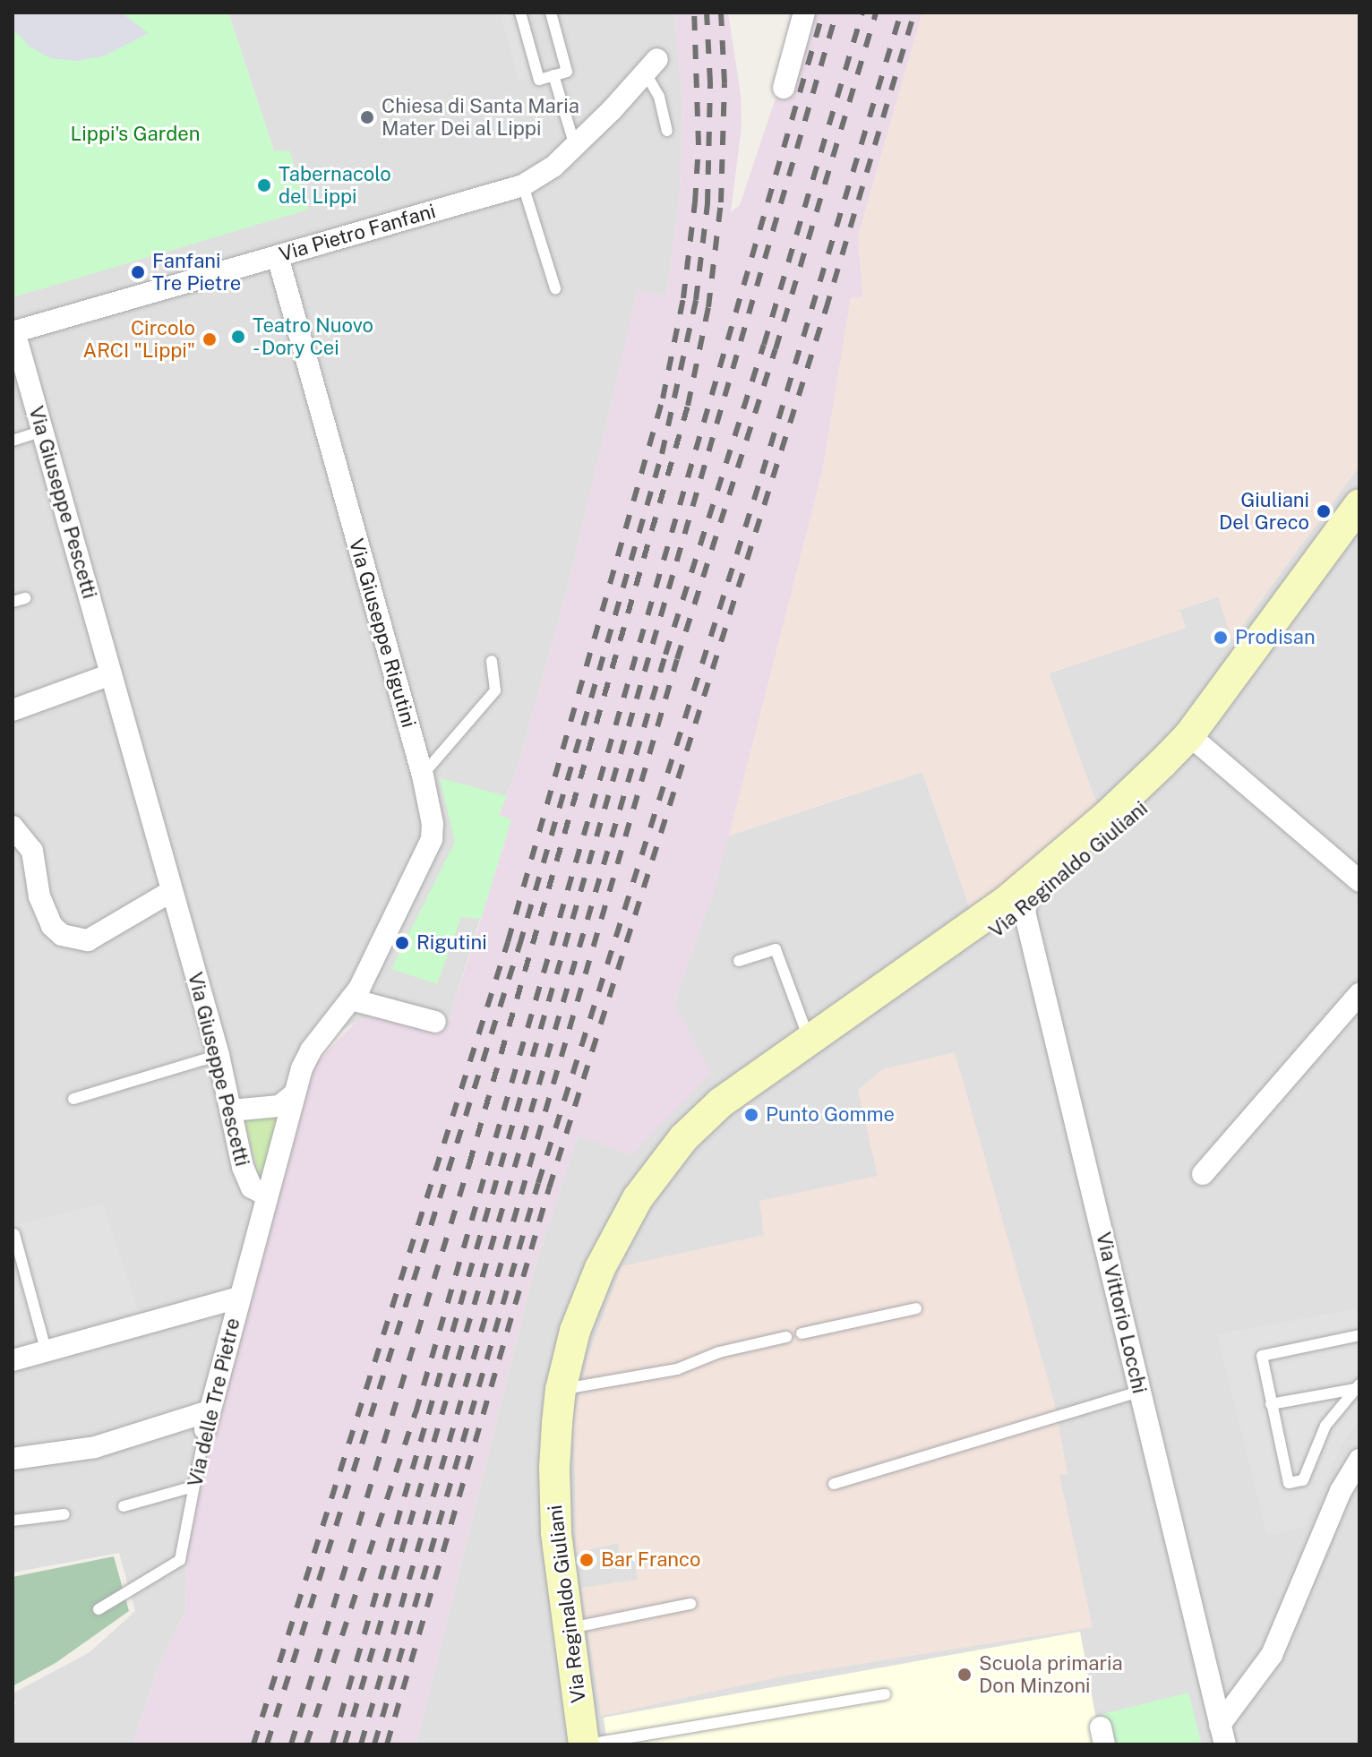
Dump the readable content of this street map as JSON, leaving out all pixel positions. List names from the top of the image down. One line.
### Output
{"streets":{"main road":["Via Reginaldo Giuliani"],"street":["Via Pietro Fanfani","Via Giuseppe Pescetti","Via Giuseppe Rigutini","Via Vittorio Locchi","Via delle Tre Pietre"]},"crossings":[["Via Pietro Fanfani","Via Giuseppe Pescetti"],["Via Pietro Fanfani","Via Giuseppe Rigutini"],["Via Giuseppe Pescetti","Via Giuseppe Rigutini"],["Via Giuseppe Rigutini","Via delle Tre Pietre"],["Via Reginaldo Giuliani","Via Vittorio Locchi"]],"parks":["Lippi's Garden"],"places":["Chiesa di Santa Maria Mater Dei al Lippi","Tabernacolo del Lippi","Fanfani Tre Pietre","Teatro Nuovo - Dory Cei","Circolo ARCI \"Lippi\"","Giuliani Del Greco","Prodisan","Rigutini","Punto Gomme","Bar Franco","Scuola primaria Don Minzoni"]}
